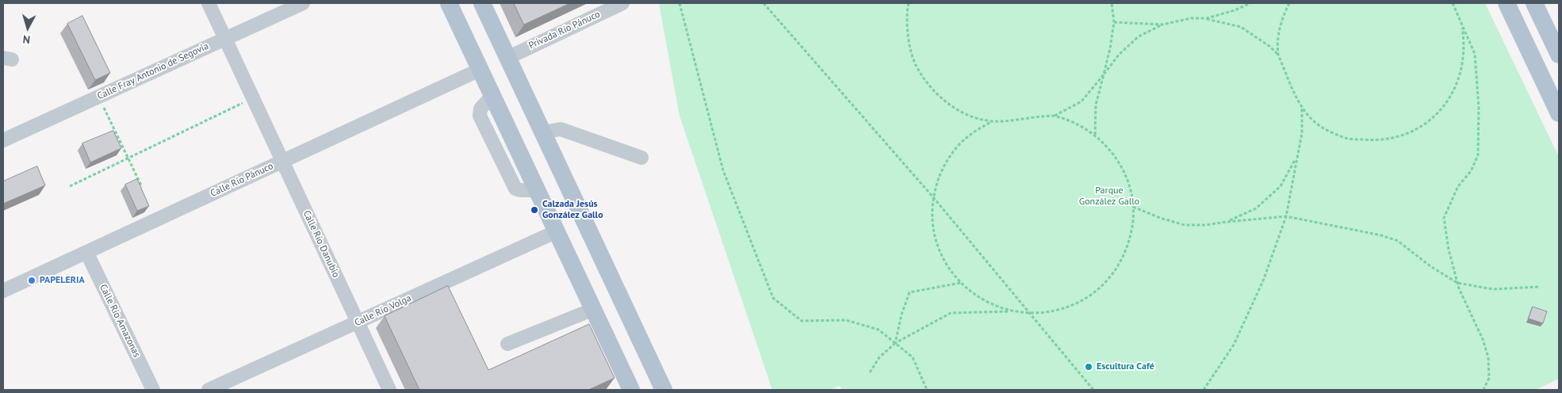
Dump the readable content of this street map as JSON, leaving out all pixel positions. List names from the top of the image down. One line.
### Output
{"streets":{"street":["Privada Río Pánuco","Calle Fray Antonio de Segovia","Calle Río Pánuco","Calle Río Danubio","Calle Río Volga","Calle Río Amazonas"]},"crossings":[["Calle Fray Antonio de Segovia","Calle Río Danubio"],["Calle Río Pánuco","Calle Río Danubio"],["Calle Río Pánuco","Calle Río Amazonas"],["Calle Río Danubio","Calle Río Volga"]],"parks":["Parque González Gallo"],"places":["Calzada Jesús González Gallo","PAPELERIA","Escultura Café"],"north":"bottom"}
